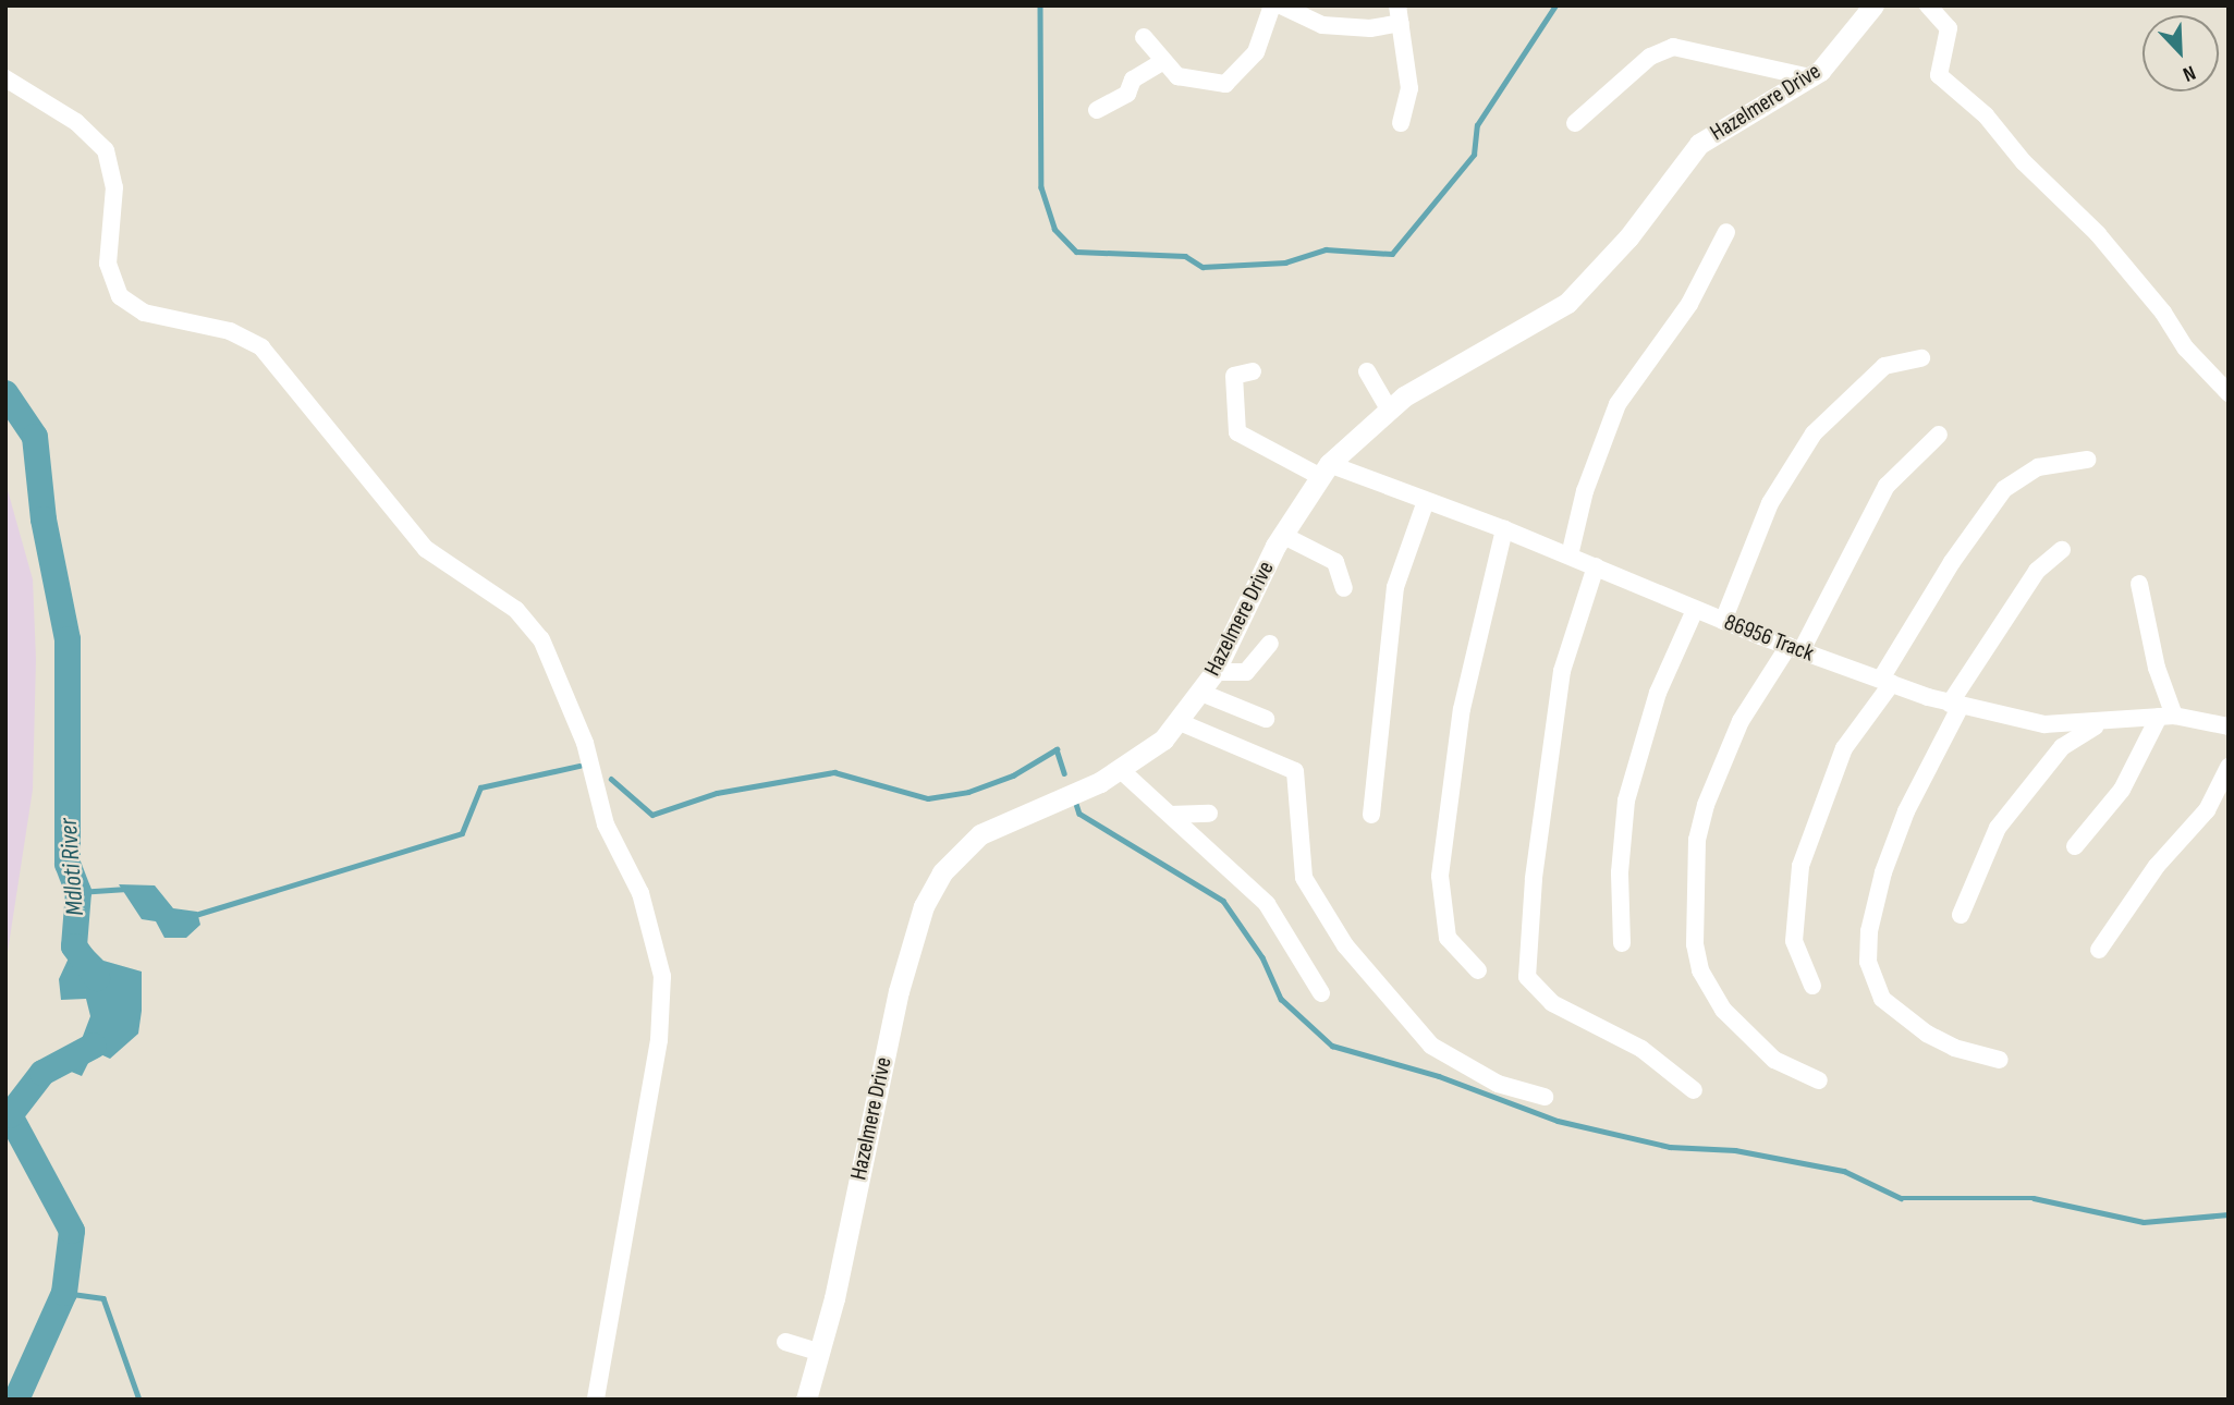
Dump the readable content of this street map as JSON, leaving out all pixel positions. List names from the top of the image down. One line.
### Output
{"streets":{"street":["Hazelmere Drive","86956 Track"]},"crossings":[["Hazelmere Drive","86956 Track"]],"water":["Mdloti River"],"north":"bottom right"}
